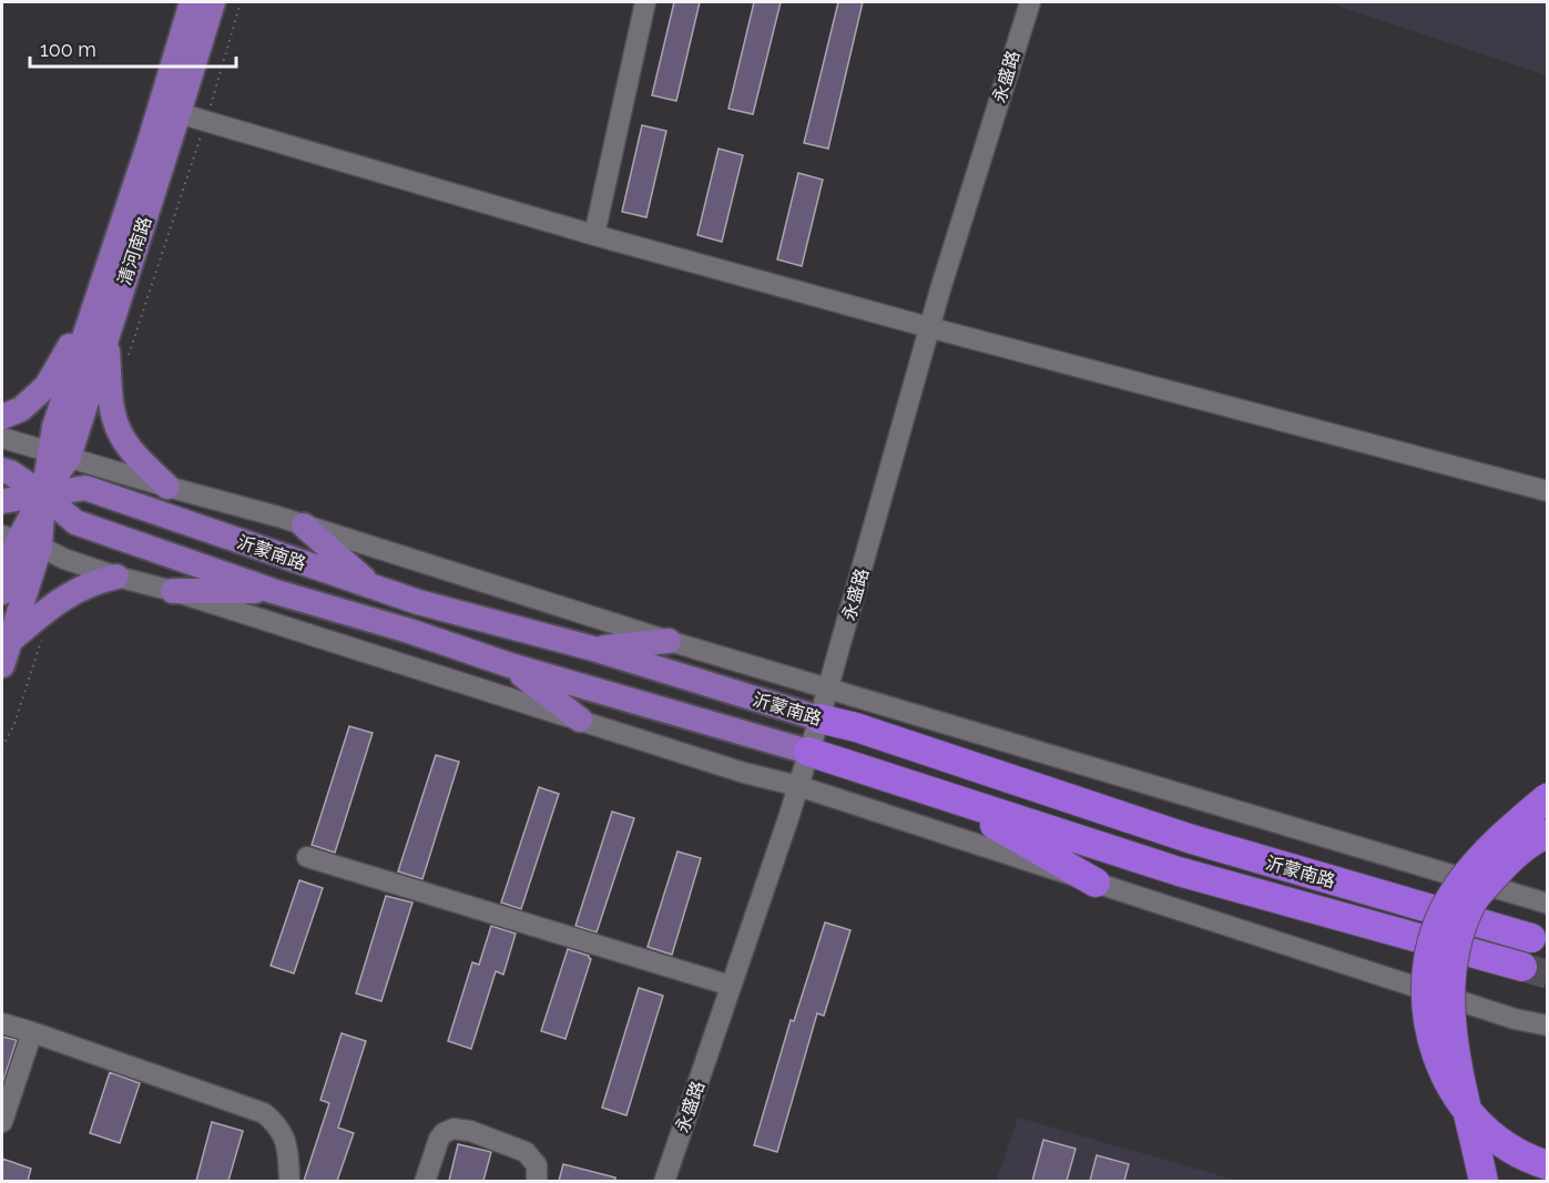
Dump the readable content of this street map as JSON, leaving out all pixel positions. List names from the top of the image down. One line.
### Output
{"streets":{"highway":["沂蒙南路"],"main road":["清河南路"],"street":["永盛路"]},"crossings":[["永盛路","沂蒙南路"],["清河南路","沂蒙南路"]],"scale_bar":"100 m"}
